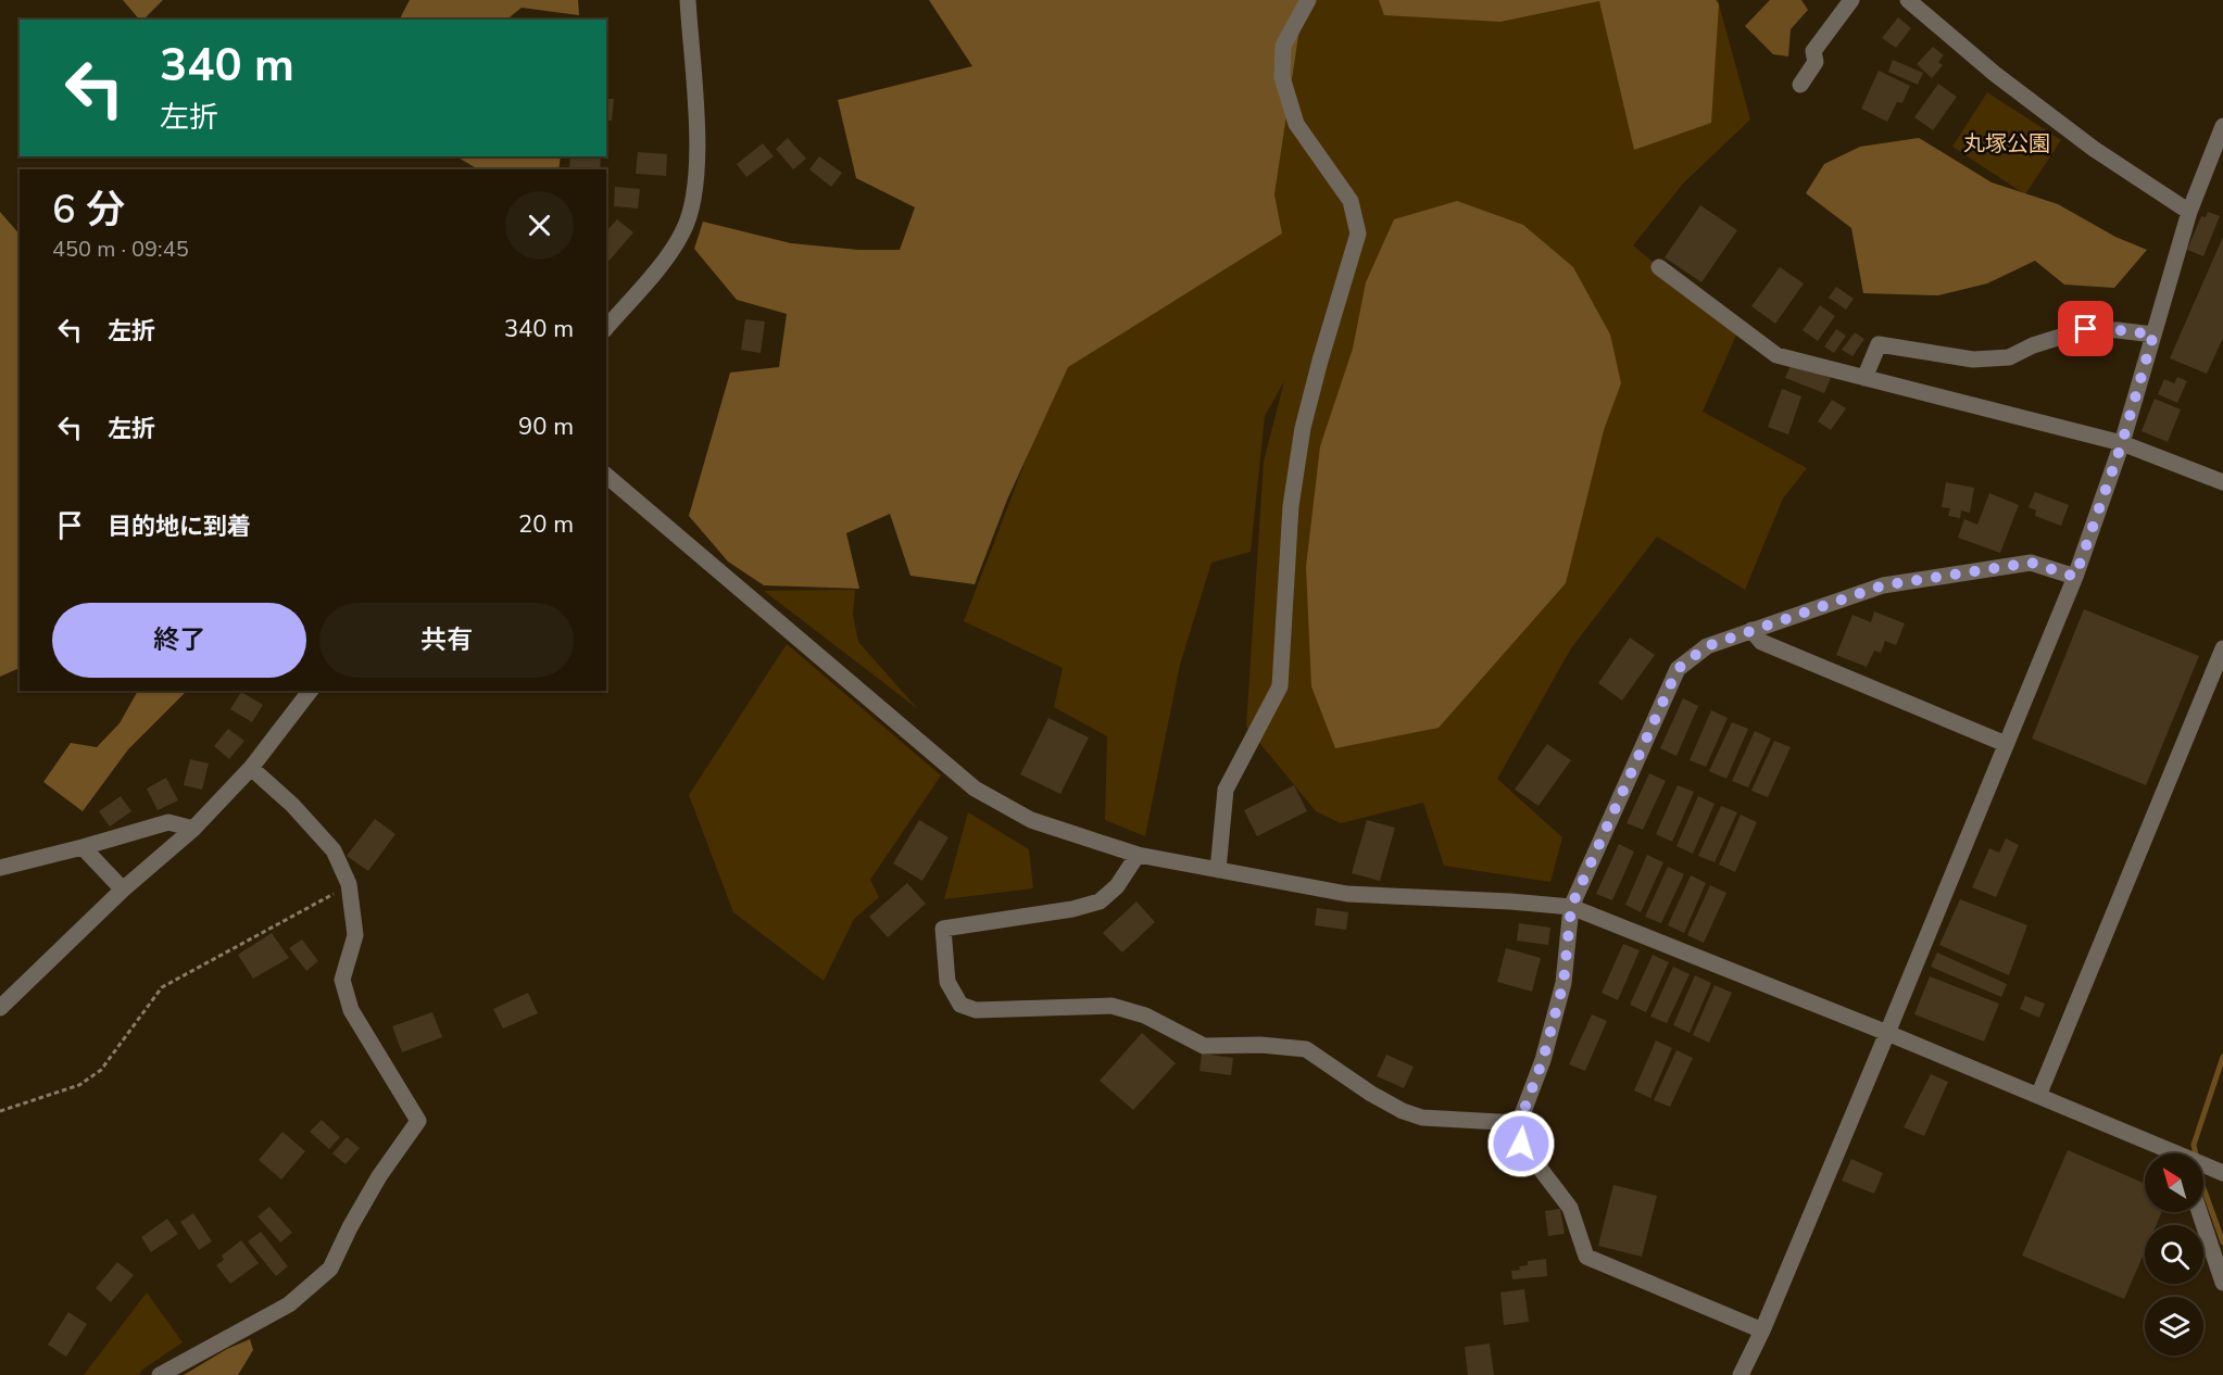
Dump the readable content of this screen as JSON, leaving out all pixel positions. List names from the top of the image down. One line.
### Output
{"parks":["丸塚公園"],"north":"top left","page":{"turn":["340 m","左折"],"heading":["6 分","450 m · 09:45"],"list":[{"name":"左折","value":"340 m"},{"name":"左折","value":"90 m"},{"name":"目的地に到着","value":"20 m"}],"buttons":["終了","共有"]}}
